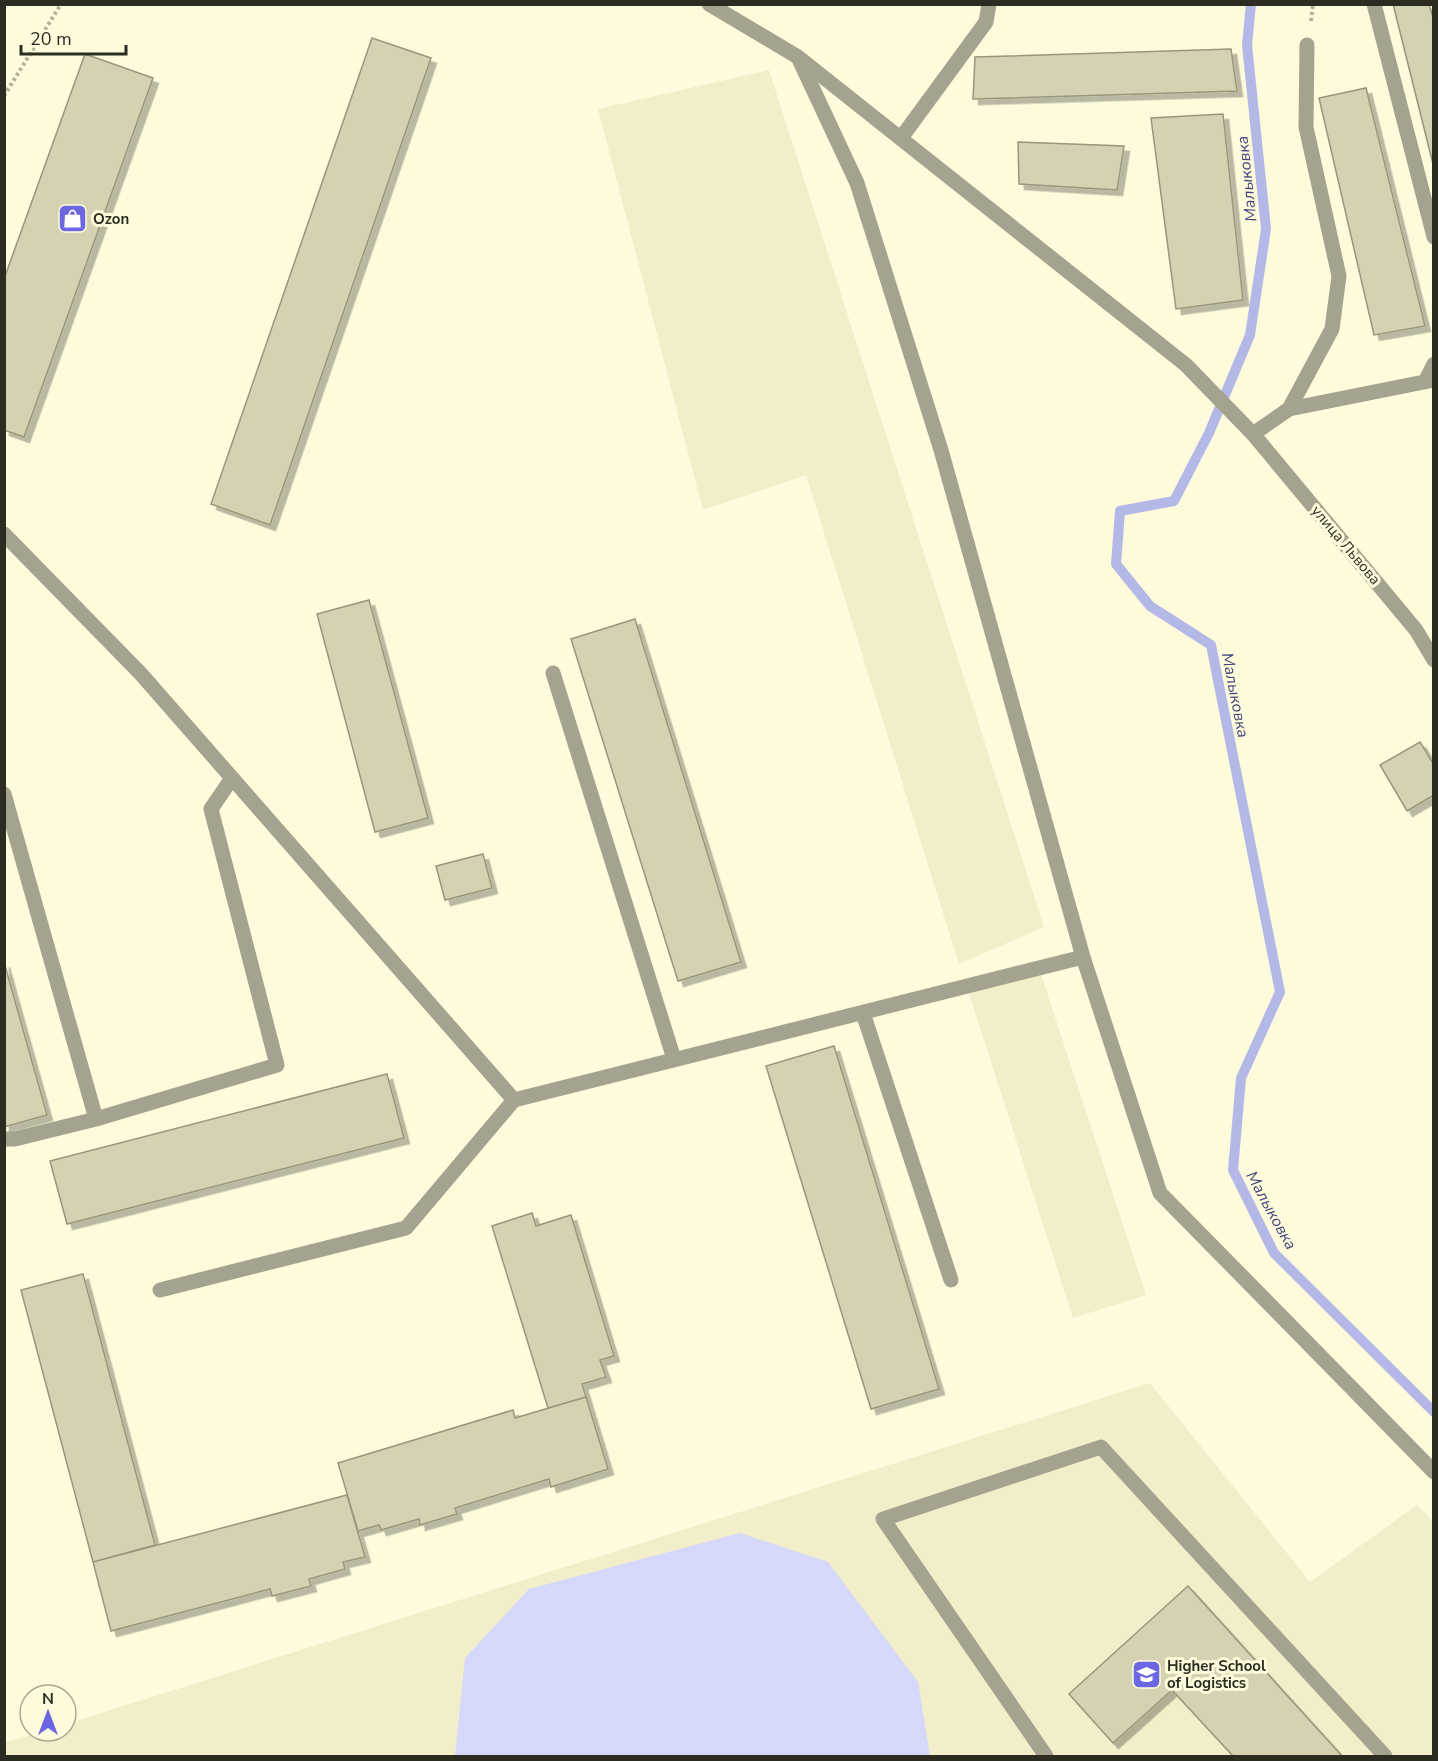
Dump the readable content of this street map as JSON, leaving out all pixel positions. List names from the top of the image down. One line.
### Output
{"streets":{"street":["улица Львова"]},"water":["Малыковка"],"places":{"shop":["Ozon"],"school or university":["Higher School of Logistics"]},"scale_bar":"20 m","north":"top"}
